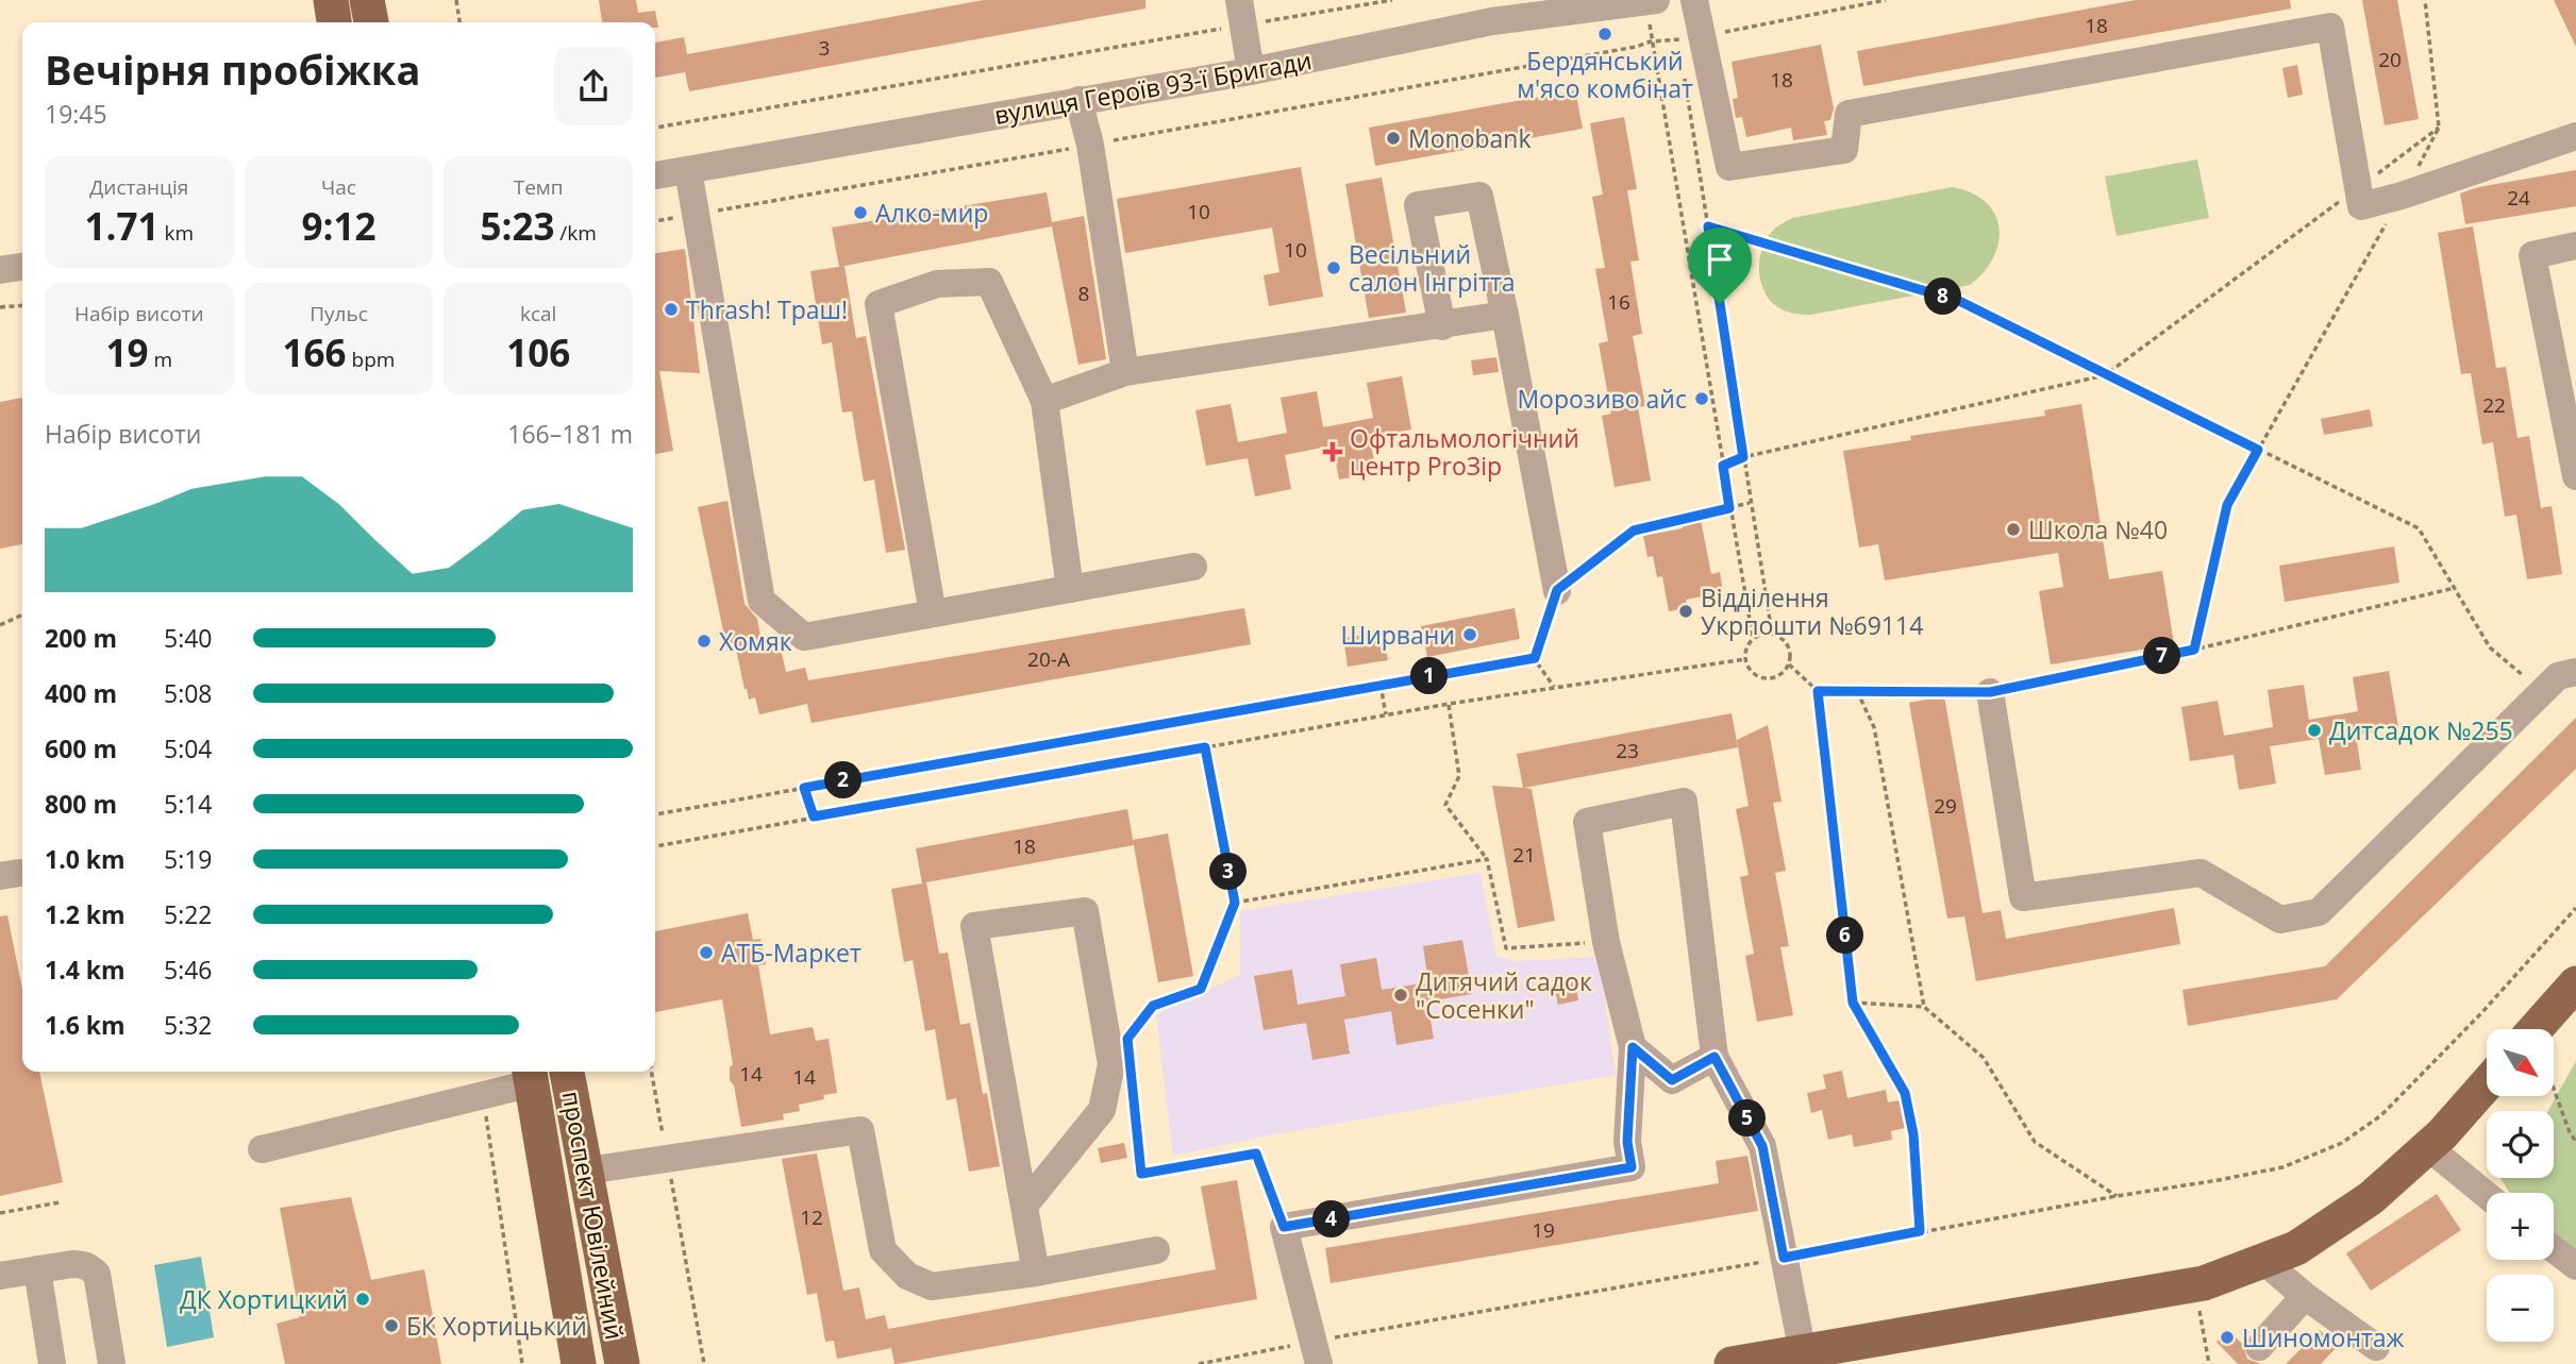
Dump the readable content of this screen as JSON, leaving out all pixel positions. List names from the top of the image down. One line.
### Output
{"streets":{"main road":["проспект Ювілейний"],"street":["вулиця Героїв 93-ї Бригади"]},"places":{"other":["Бердянський м'ясо комбінат","Monobank","Алко-мир","Весільний салон Інгрітта","Thrash! Траш!","Морозиво айс","Школа №40","Відділення Укрпошти №69114","Ширвани","Хомяк","Дитсадок №255","АТБ-Маркет","Дитячий садок \"Сосенки\"","ДК Хортицкий","БК Хортицький","Шиномонтаж"],"health":["Офтальмологічний центр ProЗір"]},"house_numbers":["18","3","20","18","24","10","10","8","16","22","20-А","23","29","18","21","14","14","12","19"],"north":"bottom right","page":{"heading":["Вечірня пробіжка","19:45"],"stats":[["Дистанція","1.71 km"],["Час","9:12"],["Темп","5:23 /km"],["Набір висоти","19 m"],["Пульс","166 bpm"],["kcal","106"]],"pins":["8","7","1","2","3","6","5","4"],"chart":["Набір висоти","166–181 m"],"list":[{"name":"200 m","note":"5:40"},{"name":"400 m","note":"5:08"},{"name":"600 m","note":"5:04"},{"name":"800 m","note":"5:14"},{"name":"1.0 km","note":"5:19"},{"name":"1.2 km","note":"5:22"},{"name":"1.4 km","note":"5:46"},{"name":"1.6 km","note":"5:32"}],"map_buttons":["+","−"]}}
